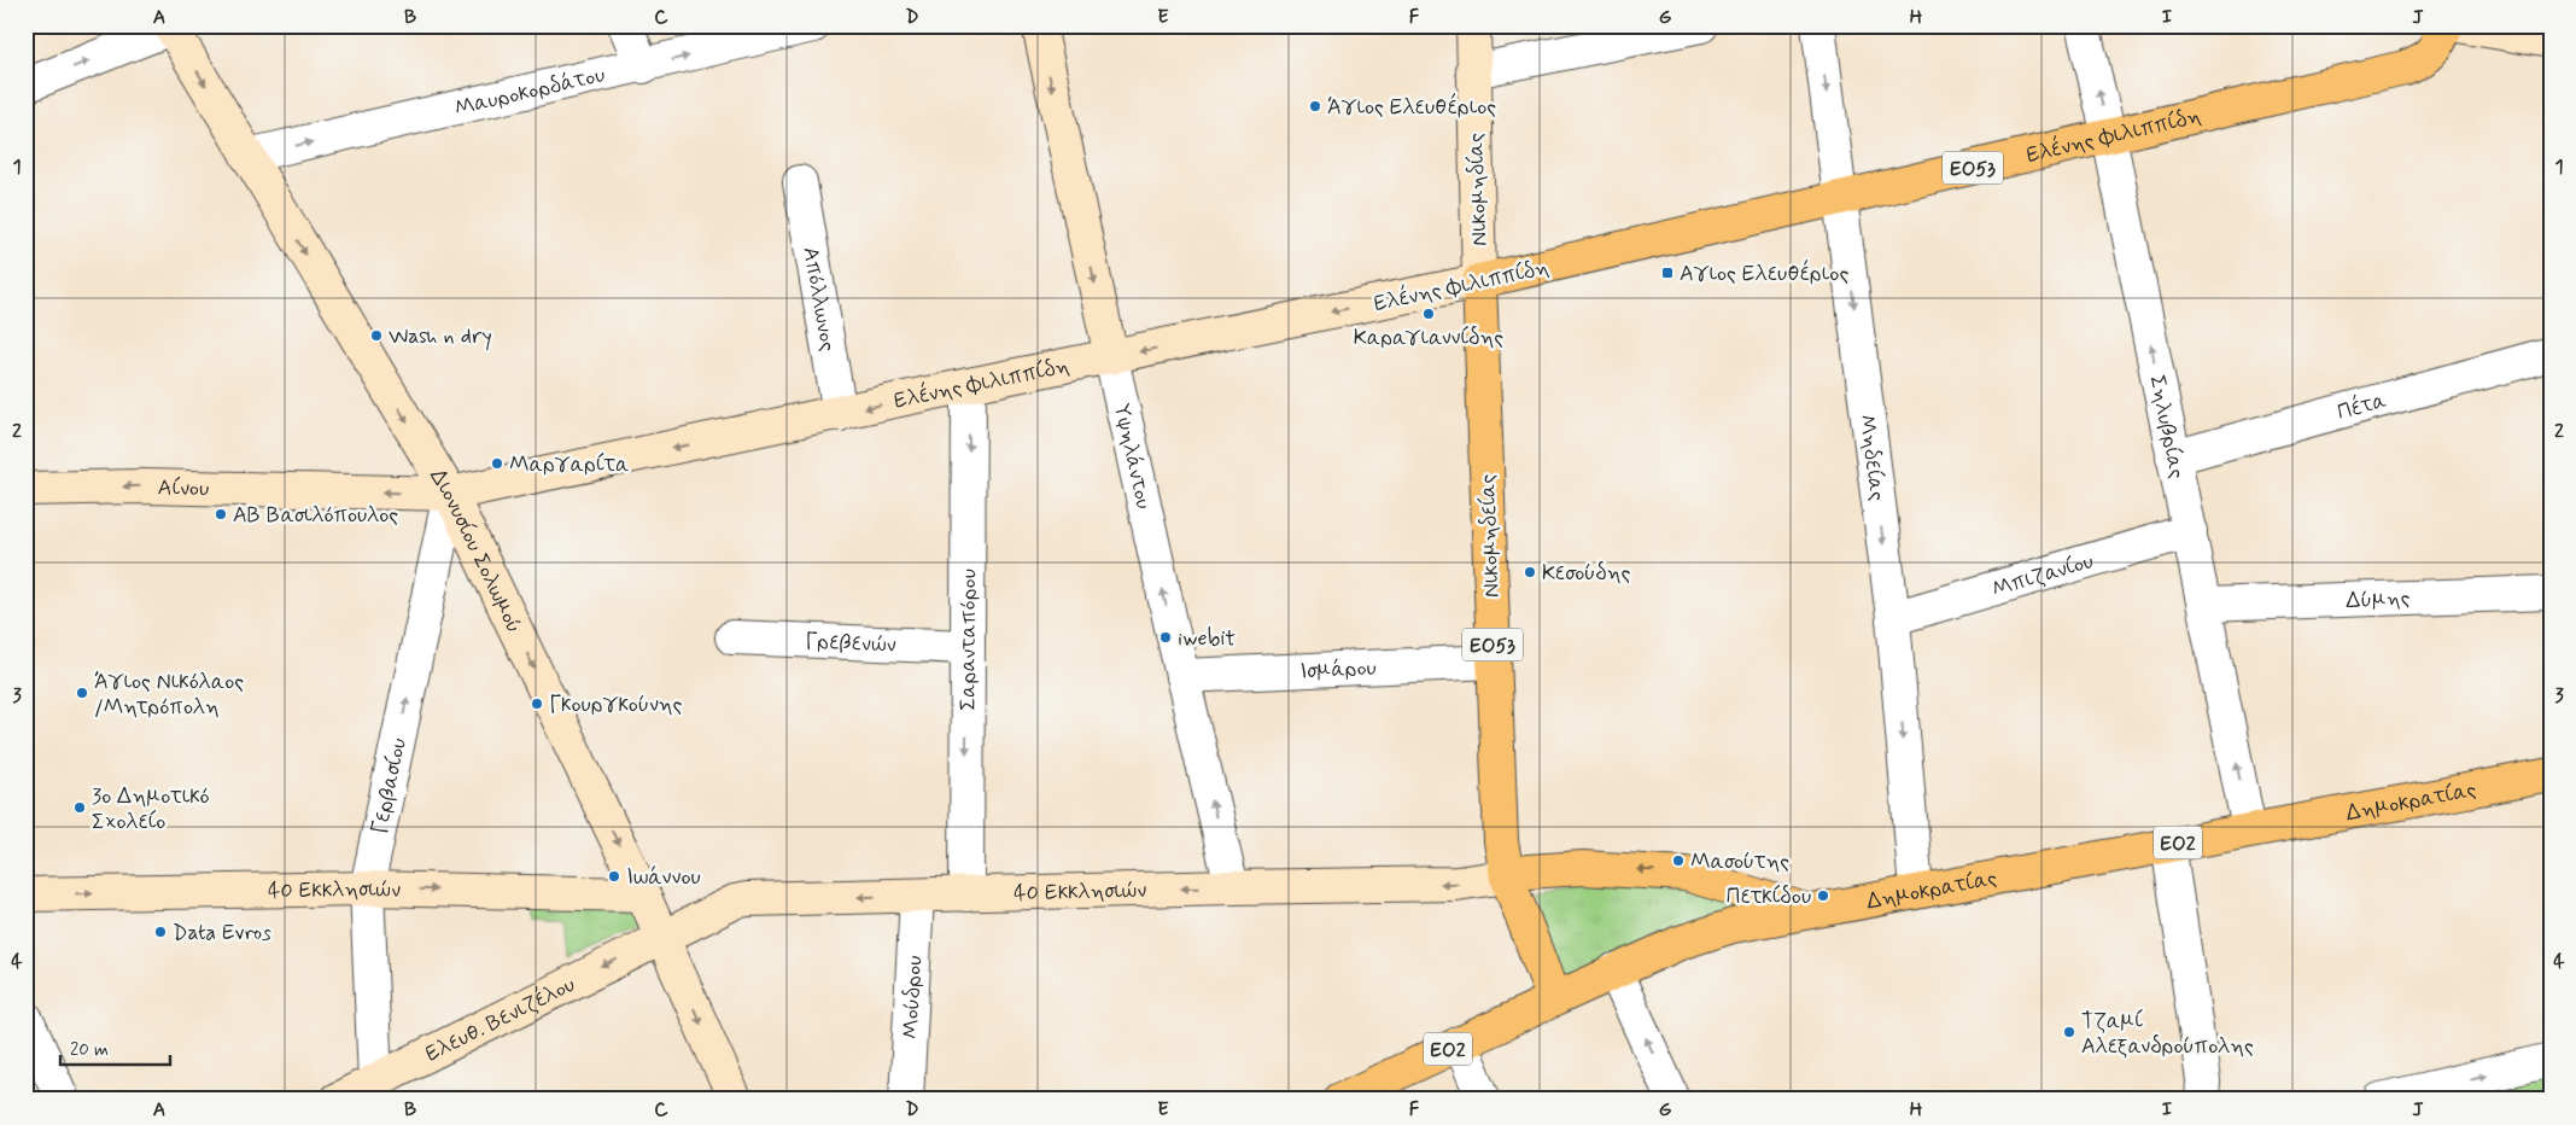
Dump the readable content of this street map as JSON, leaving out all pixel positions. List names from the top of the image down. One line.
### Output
{"streets":{"main road":["Ελένης Φιλιππίδη","ΕΟ53","Νικομηδείας","Δημοκρατίας","ΕΟ2"],"street":["Μαυροκορδάτου","Νικομηδίας","Απόλλωνος","Πέτα","Σηλυβρίας","Υψηλάντου","Μηδείας","Αίνου","Διονυσίου Σολωμού","Μπιζανίου","Δύμης","Σαρανταπόρου","Γρεβενών","Ισμάρου","Γερβασίου","40 Εκκλησιών","Μούδρου","Ελευθ. Βενιζέλου"]},"crossings":[["Μαυροκορδάτου","Διονυσίου Σολωμού"],["Ελένης Φιλιππίδη","Νικομηδίας"],["Ελένης Φιλιππίδη","Απόλλωνος"],["Ελένης Φιλιππίδη","Σηλυβρίας"],["Ελένης Φιλιππίδη","Υψηλάντου"],["Ελένης Φιλιππίδη","Μηδείας"],["Ελένης Φιλιππίδη","Αίνου"],["Ελένης Φιλιππίδη","Νικομηδείας"],["Ελένης Φιλιππίδη","Διονυσίου Σολωμού"],["Ελένης Φιλιππίδη","Σαρανταπόρου"],["Ελένης Φιλιππίδη","Γερβασίου"],["Νικομηδίας","Νικομηδείας"],["Πέτα","Σηλυβρίας"],["Σηλυβρίας","Μπιζανίου"],["Σηλυβρίας","Δύμης"],["Σηλυβρίας","Δημοκρατίας"],["Υψηλάντου","Ισμάρου"],["Υψηλάντου","40 Εκκλησιών"],["Μηδείας","Μπιζανίου"],["Μηδείας","Δημοκρατίας"],["Αίνου","Διονυσίου Σολωμού"],["Αίνου","Γερβασίου"],["Νικομηδείας","Ισμάρου"],["Νικομηδείας","Δημοκρατίας"],["Νικομηδείας","40 Εκκλησιών"],["Διονυσίου Σολωμού","Γερβασίου"],["Διονυσίου Σολωμού","40 Εκκλησιών"],["Διονυσίου Σολωμού","Ελευθ. Βενιζέλου"],["Σαρανταπόρου","Γρεβενών"],["Σαρανταπόρου","40 Εκκλησιών"],["Γερβασίου","40 Εκκλησιών"],["Γερβασίου","Ελευθ. Βενιζέλου"],["40 Εκκλησιών","Μούδρου"],["40 Εκκλησιών","Ελευθ. Βενιζέλου"]],"one_way":["Μαυροκορδάτου","Ελένης Φιλιππίδη","Σηλυβρίας","Μηδείας","Αίνου","Διονυσίου Σολωμού","Σαρανταπόρου","Γερβασίου","Ελευθ. Βενιζέλου"],"places":{"other":["Άγιος Ελευθέριος","Καραγιαννίδης","Wash n dry","Μαργαρίτα","ΑΒ Βασιλόπουλος","Κεσούδης","iwebit","Άγιος Νικόλαος /Μητρόπολη","Γκουργκούνης","3ο Δημοτικό Σχολείο","Μασούτης","Ιωάννου","Πετκίδου","Data Evros","Tζαμί Αλεξανδρούπολης"],"transit":["Αγιος Ελευθέριος"]},"scale_bar":"20 m","grid":{"columns":["A","B","C","D","E","F","G","H","I","J"],"rows":["1","2","3","4"]}}
